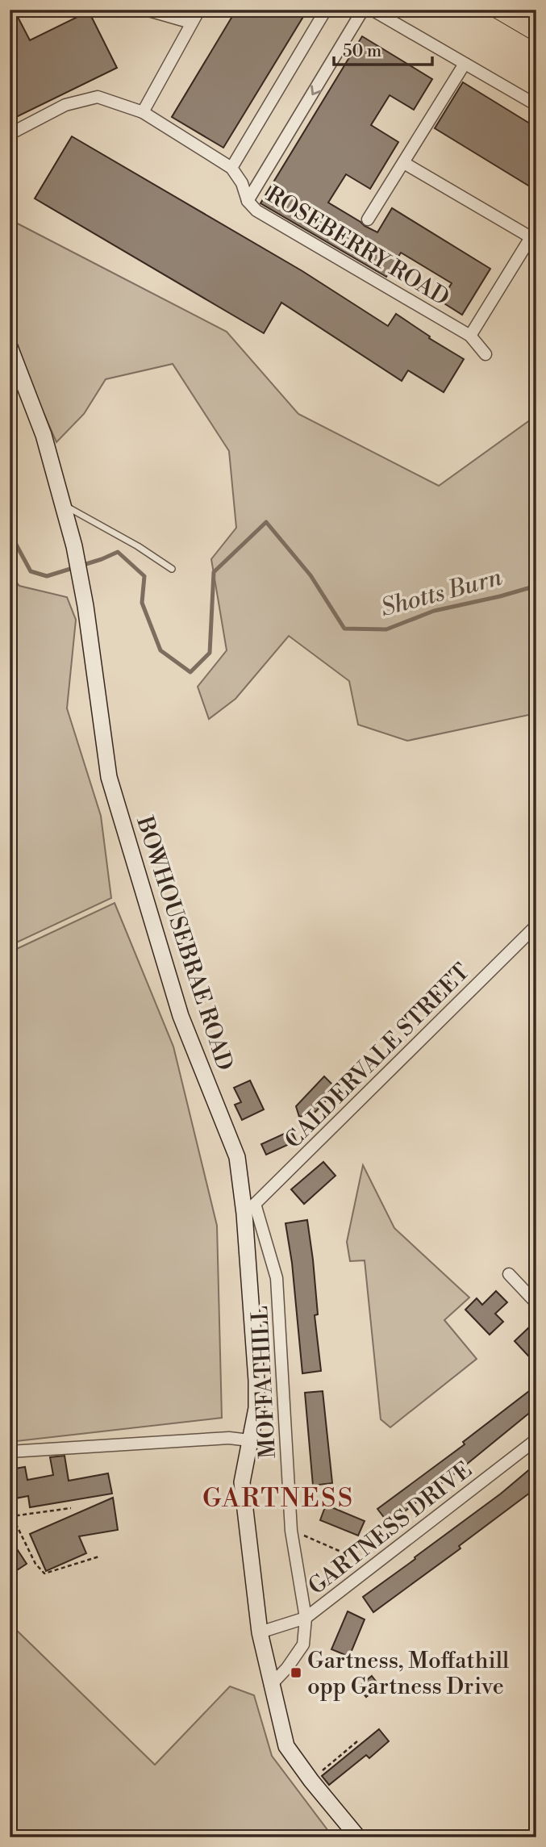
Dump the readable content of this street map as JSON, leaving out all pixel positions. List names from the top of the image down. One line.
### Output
{"streets":{"street":["ROSEBERRY ROAD","BOWHOUSEBRAE ROAD","CALDERVALE STREET","MOFFATHILL","GARTNESS DRIVE"]},"crossings":[["BOWHOUSEBRAE ROAD","CALDERVALE STREET"],["BOWHOUSEBRAE ROAD","MOFFATHILL"],["BOWHOUSEBRAE ROAD","GARTNESS DRIVE"],["CALDERVALE STREET","MOFFATHILL"],["MOFFATHILL","GARTNESS DRIVE"]],"districts":["GARTNESS"],"water":["Shotts Burn"],"places":{"transit":["Gartness, Moffathill opp Gartness Drive"]},"scale_bar":"50 m"}
